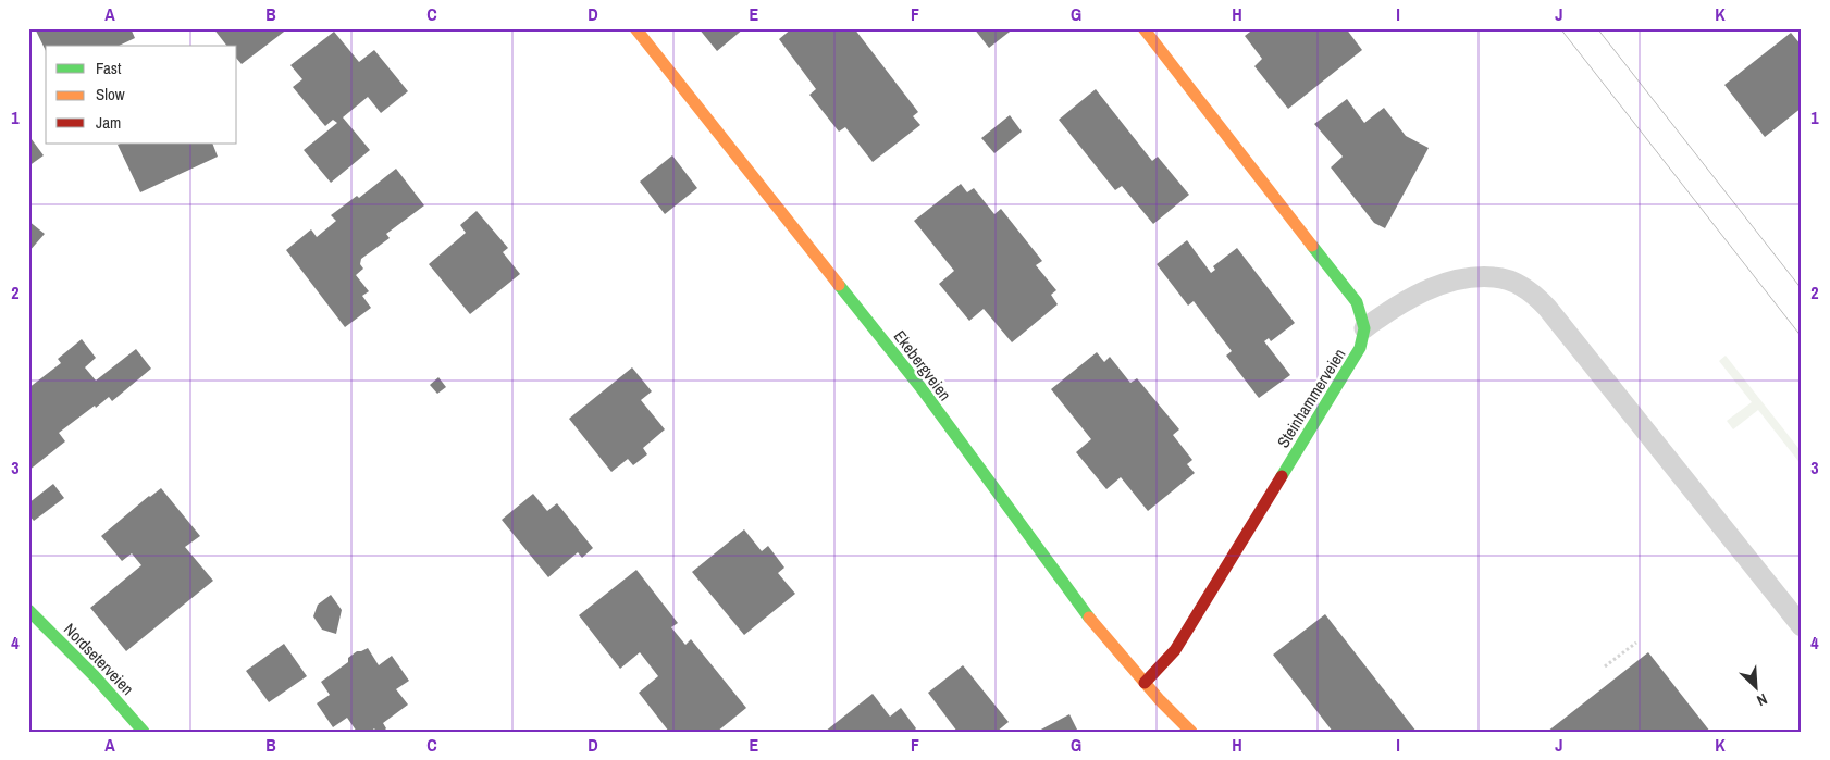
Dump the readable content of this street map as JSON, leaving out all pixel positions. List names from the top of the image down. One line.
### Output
{"streets":{"street":["Ekebergveien","Steinhammerveien","Nordseterveien"]},"crossings":[["Ekebergveien","Steinhammerveien"]],"legend":["Fast","Slow","Jam"],"north":"bottom right","grid":{"columns":["A","B","C","D","E","F","G","H","I","J","K"],"rows":["1","2","3","4"]}}
